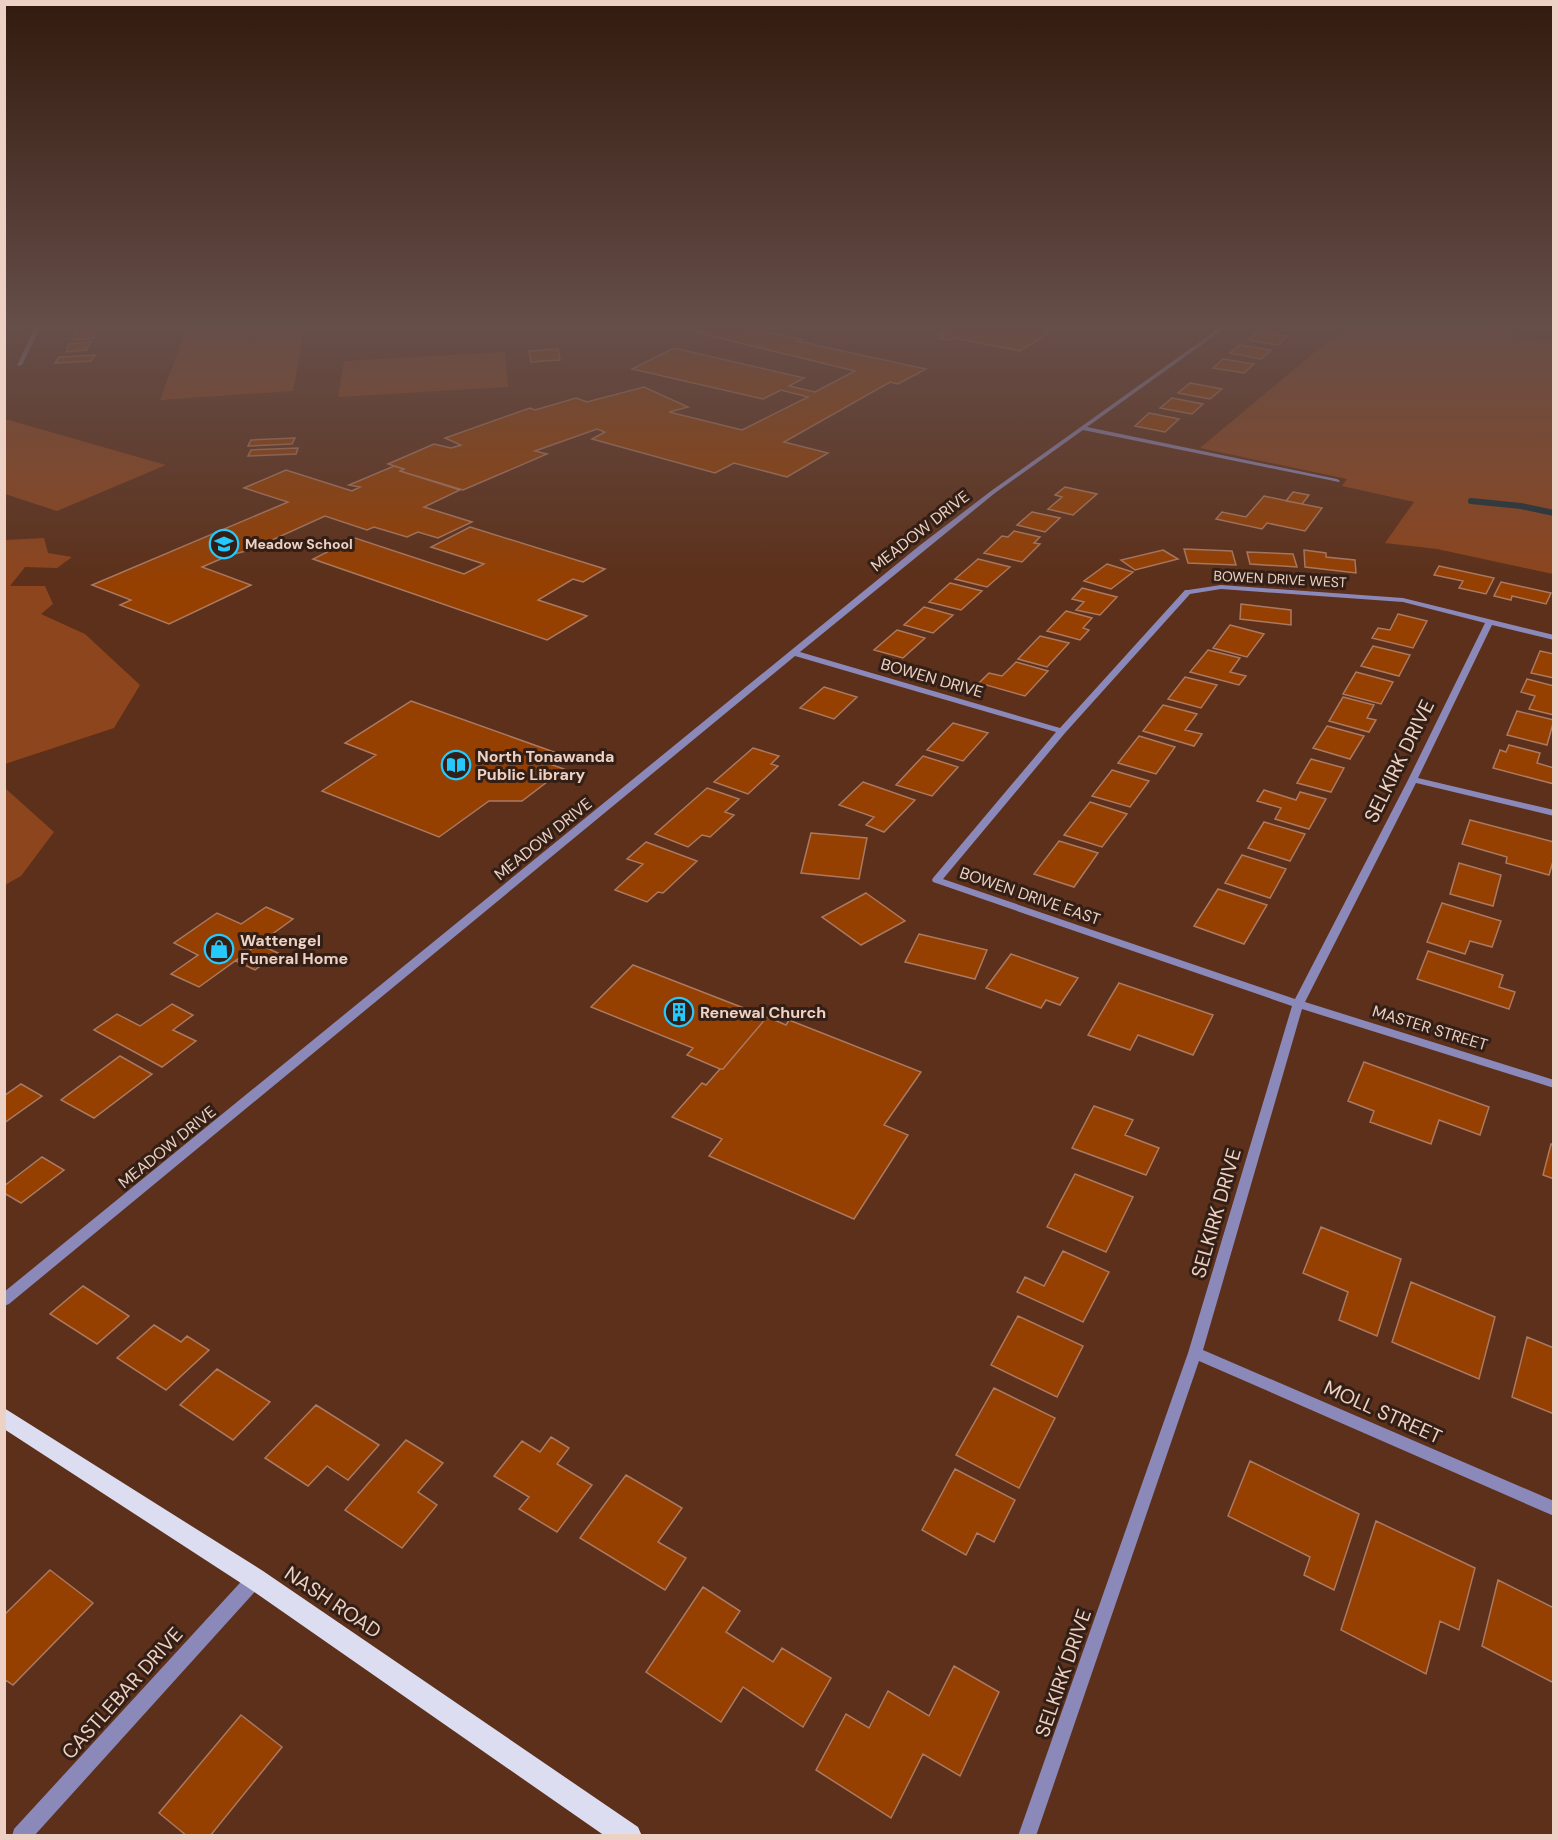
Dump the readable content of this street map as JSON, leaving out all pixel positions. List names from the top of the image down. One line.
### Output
{"streets":{"main road":["NASH ROAD"],"street":["MEADOW DRIVE","BOWEN DRIVE WEST","BOWEN DRIVE","SELKIRK DRIVE","BOWEN DRIVE EAST","MASTER STREET","MOLL STREET","CASTLEBAR DRIVE"]},"crossings":[["MEADOW DRIVE","BOWEN DRIVE"],["BOWEN DRIVE WEST","BOWEN DRIVE"],["BOWEN DRIVE WEST","SELKIRK DRIVE"],["BOWEN DRIVE WEST","BOWEN DRIVE EAST"],["BOWEN DRIVE","BOWEN DRIVE EAST"],["SELKIRK DRIVE","BOWEN DRIVE EAST"],["SELKIRK DRIVE","MASTER STREET"],["SELKIRK DRIVE","MOLL STREET"],["BOWEN DRIVE EAST","MASTER STREET"],["NASH ROAD","CASTLEBAR DRIVE"]],"places":{"school or university":["Meadow School"],"library":["North Tonawanda Public Library"],"shop":["Wattengel Funeral Home"],"building":["Renewal Church"]}}
